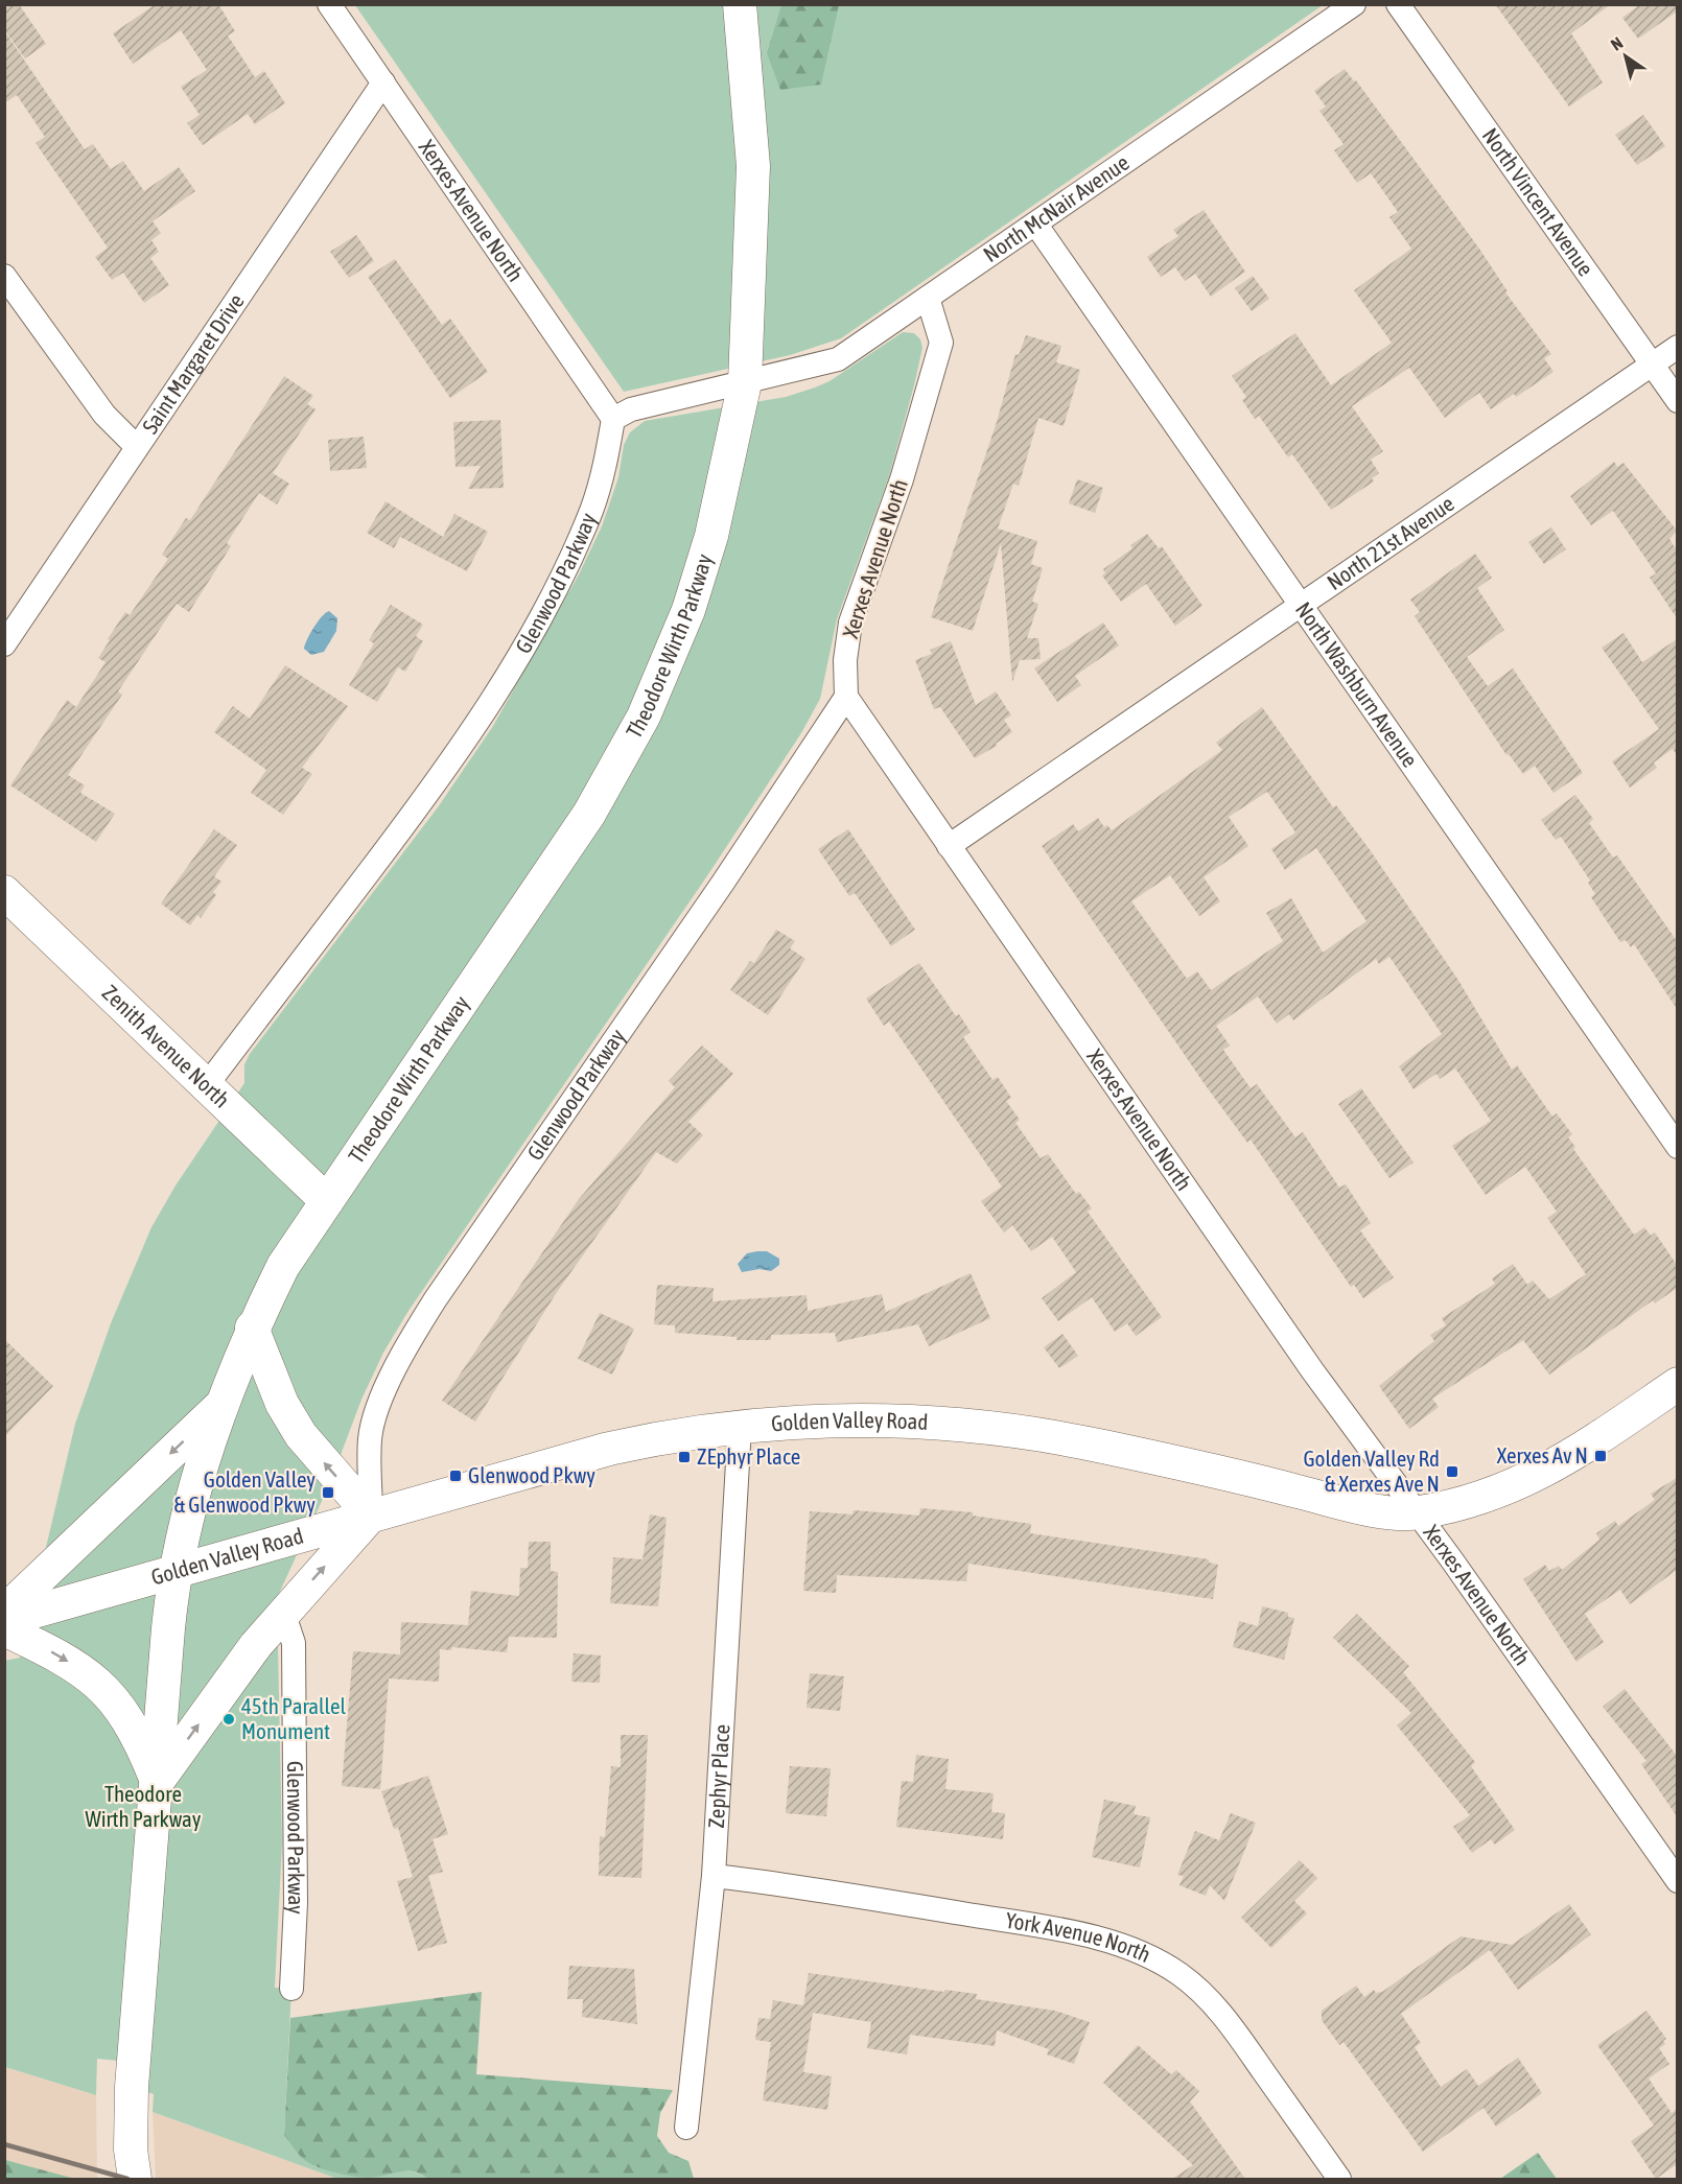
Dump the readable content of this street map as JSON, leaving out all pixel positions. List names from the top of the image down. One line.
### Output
{"streets":{"street":["North Vincent Avenue","North McNair Avenue","Xerxes Avenue North","Saint Margaret Drive","North 21st Avenue","Glenwood Parkway","Theodore Wirth Parkway","North Washburn Avenue","Zenith Avenue North","Golden Valley Road","Zephyr Place","York Avenue North"]},"crossings":[["North Vincent Avenue","North 21st Avenue"],["North McNair Avenue","Xerxes Avenue North"],["North McNair Avenue","Theodore Wirth Parkway"],["North McNair Avenue","North Washburn Avenue"],["Xerxes Avenue North","Saint Margaret Drive"],["Xerxes Avenue North","North 21st Avenue"],["Xerxes Avenue North","Glenwood Parkway"],["Xerxes Avenue North","Golden Valley Road"],["North 21st Avenue","North Washburn Avenue"],["Glenwood Parkway","Zenith Avenue North"],["Glenwood Parkway","Golden Valley Road"],["Theodore Wirth Parkway","Zenith Avenue North"],["Theodore Wirth Parkway","Golden Valley Road"],["Golden Valley Road","Zephyr Place"],["Zephyr Place","York Avenue North"]],"parks":["Theodore Wirth Parkway"],"places":{"transit":["Xerxes Av N","ZEphyr Place","Golden Valley Rd & Xerxes Ave N","Glenwood Pkwy","Golden Valley & Glenwood Pkwy"],"other":["45th Parallel Monument"]},"north":"top left"}
